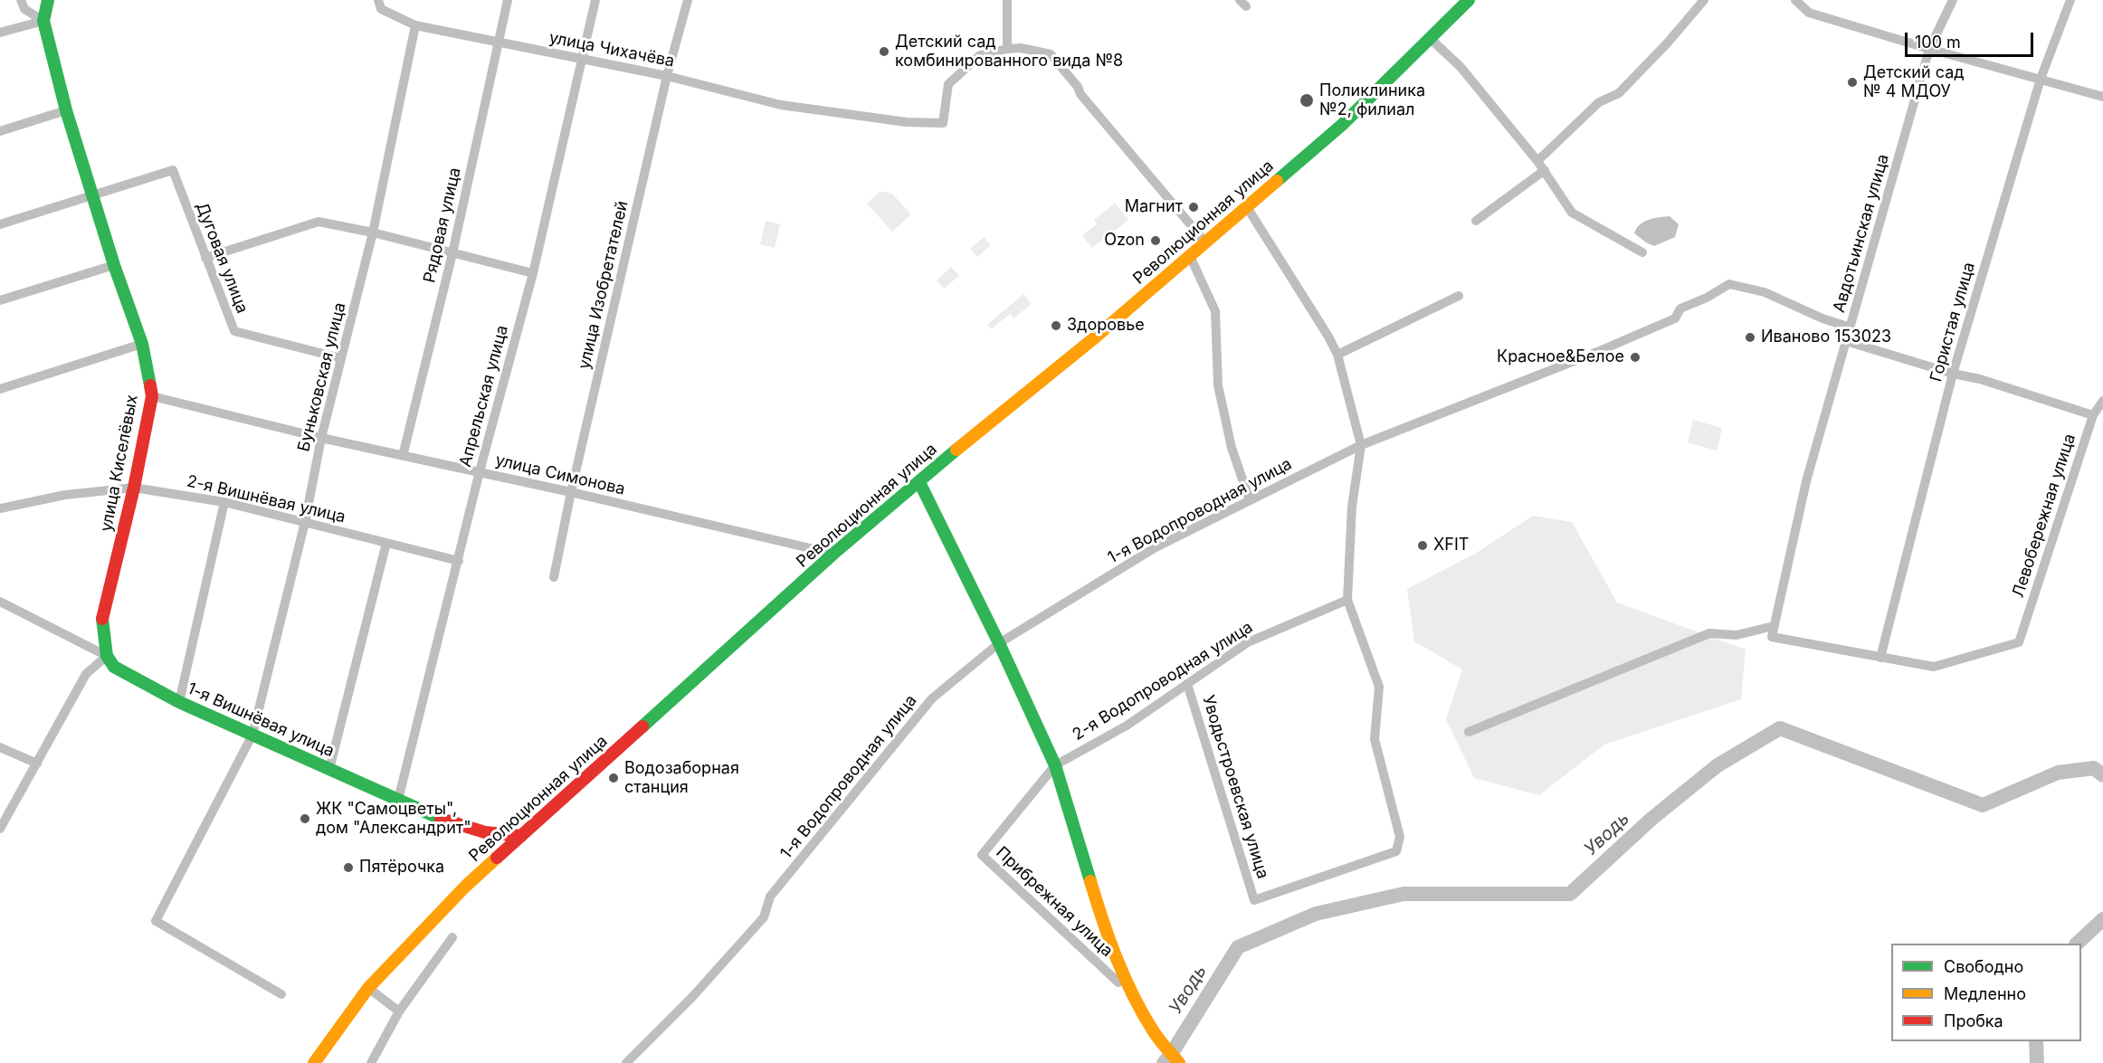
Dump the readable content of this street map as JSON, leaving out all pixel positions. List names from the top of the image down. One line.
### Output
{"streets":{"main road":["Революционная улица","улица Киселёвых","1-я Вишнёвая улица"],"street":["улица Чихачёва","Рядовая улица","Авдотьинская улица","Дуговая улица","улица Изобретателей","Гористая улица","Буньковская улица","Апрельская улица","улица Симонова","2-я Вишнёвая улица","1-я Водопроводная улица","Левобережная улица","2-я Водопроводная улица","Уводьстроевская улица","Прибрежная улица"]},"crossings":[["улица Чихачёва","Рядовая улица"],["улица Чихачёва","улица Изобретателей"],["улица Чихачёва","Буньковская улица"],["улица Чихачёва","Апрельская улица"],["Революционная улица","улица Симонова"],["Революционная улица","1-я Вишнёвая улица"],["Рядовая улица","улица Симонова"],["Авдотьинская улица","Гористая улица"],["Авдотьинская улица","1-я Водопроводная улица"],["Авдотьинская улица","Левобережная улица"],["Дуговая улица","Буньковская улица"],["Дуговая улица","улица Киселёвых"],["улица Изобретателей","улица Симонова"],["Гористая улица","Левобережная улица"],["Буньковская улица","улица Симонова"],["Буньковская улица","2-я Вишнёвая улица"],["Буньковская улица","1-я Вишнёвая улица"],["Апрельская улица","улица Симонова"],["Апрельская улица","2-я Вишнёвая улица"],["Апрельская улица","1-я Вишнёвая улица"],["улица Киселёвых","улица Симонова"],["улица Киселёвых","2-я Вишнёвая улица"],["улица Киселёвых","1-я Вишнёвая улица"],["2-я Водопроводная улица","Уводьстроевская улица"],["2-я Водопроводная улица","Прибрежная улица"]],"water":["Уводь"],"places":["Детский сад комбинированного вида №8","Детский сад № 4 МДОУ","Поликлиника №2, филиал","Магнит","Ozon","Здоровье","Иваново 153023","Красное&Белое","XFIT","Водозаборная станция","ЖК \"Самоцветы\", дом \"Александрит\"","Пятёрочка"],"legend":["Свободно","Медленно","Пробка"],"scale_bar":"100 m"}
